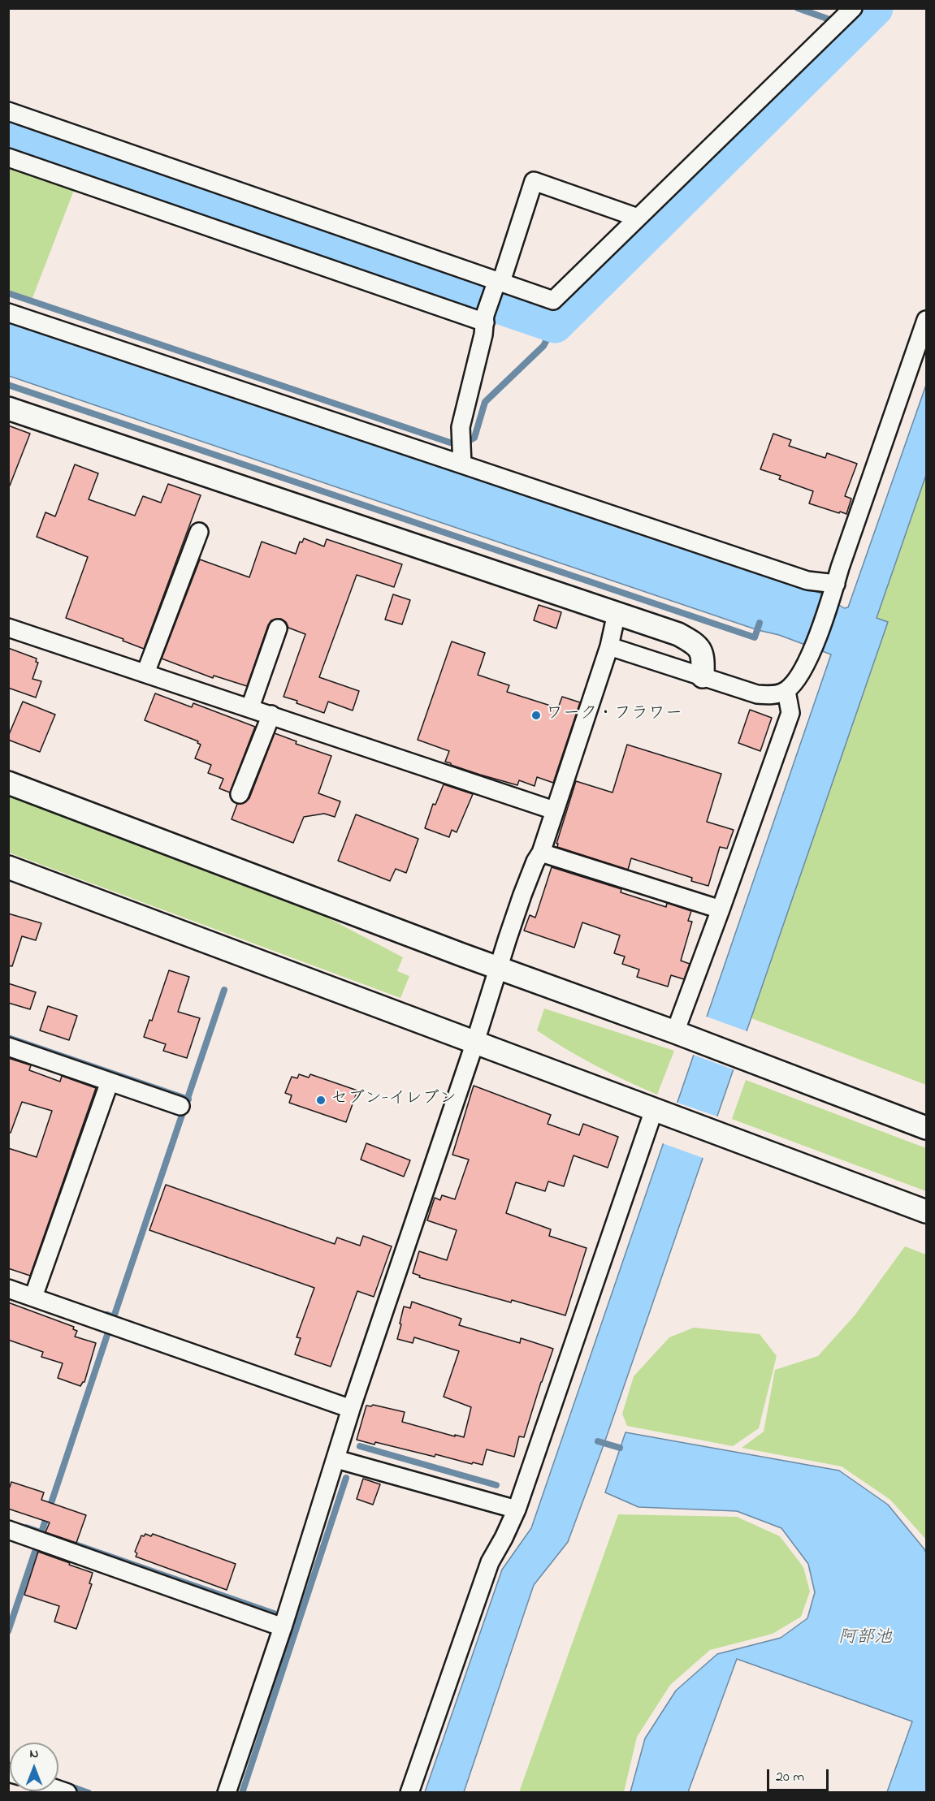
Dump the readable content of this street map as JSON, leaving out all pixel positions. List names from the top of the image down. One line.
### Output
{"water":["阿部池"],"places":["ワーク・フラワー","セブン-イレブン"],"scale_bar":"20 m","north":"top"}
